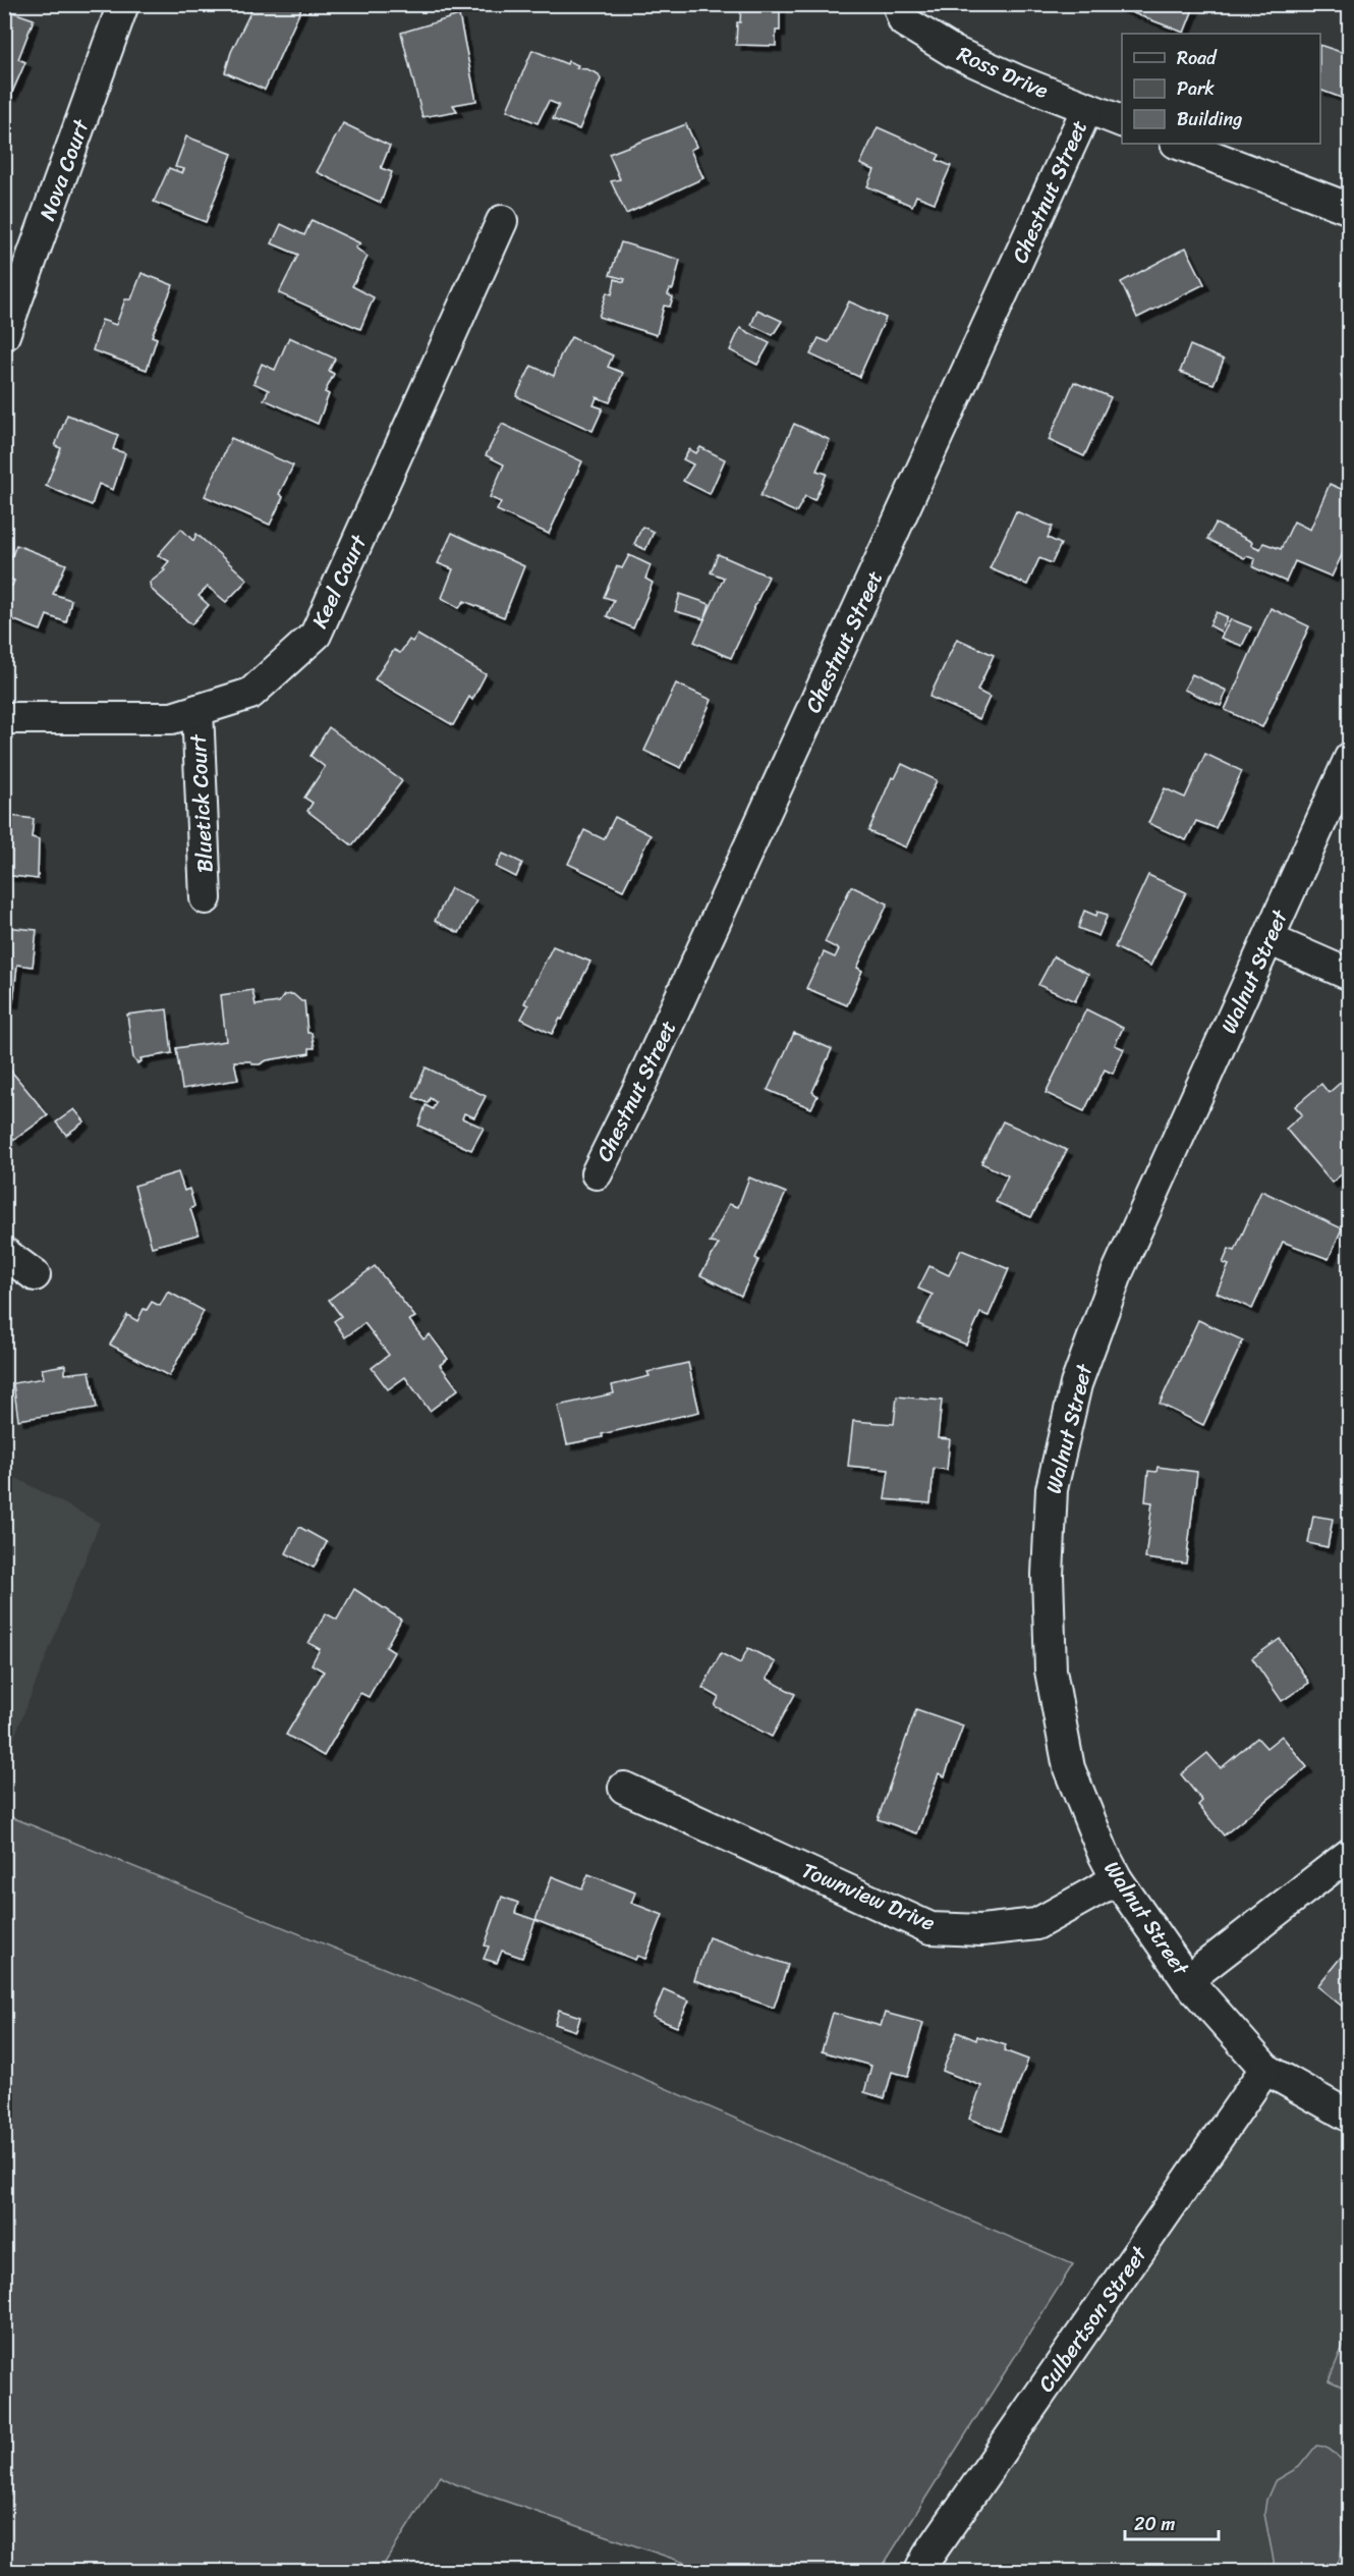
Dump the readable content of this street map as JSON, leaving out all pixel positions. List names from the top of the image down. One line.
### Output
{"streets":{"street":["Ross Drive","Nova Court","Chestnut Street","Keel Court","Bluetick Court","Walnut Street","Townview Drive","Culbertson Street"]},"crossings":[["Ross Drive","Chestnut Street"],["Keel Court","Bluetick Court"],["Walnut Street","Townview Drive"],["Walnut Street","Culbertson Street"]],"legend":["Road","Park","Building"],"scale_bar":"20 m"}
